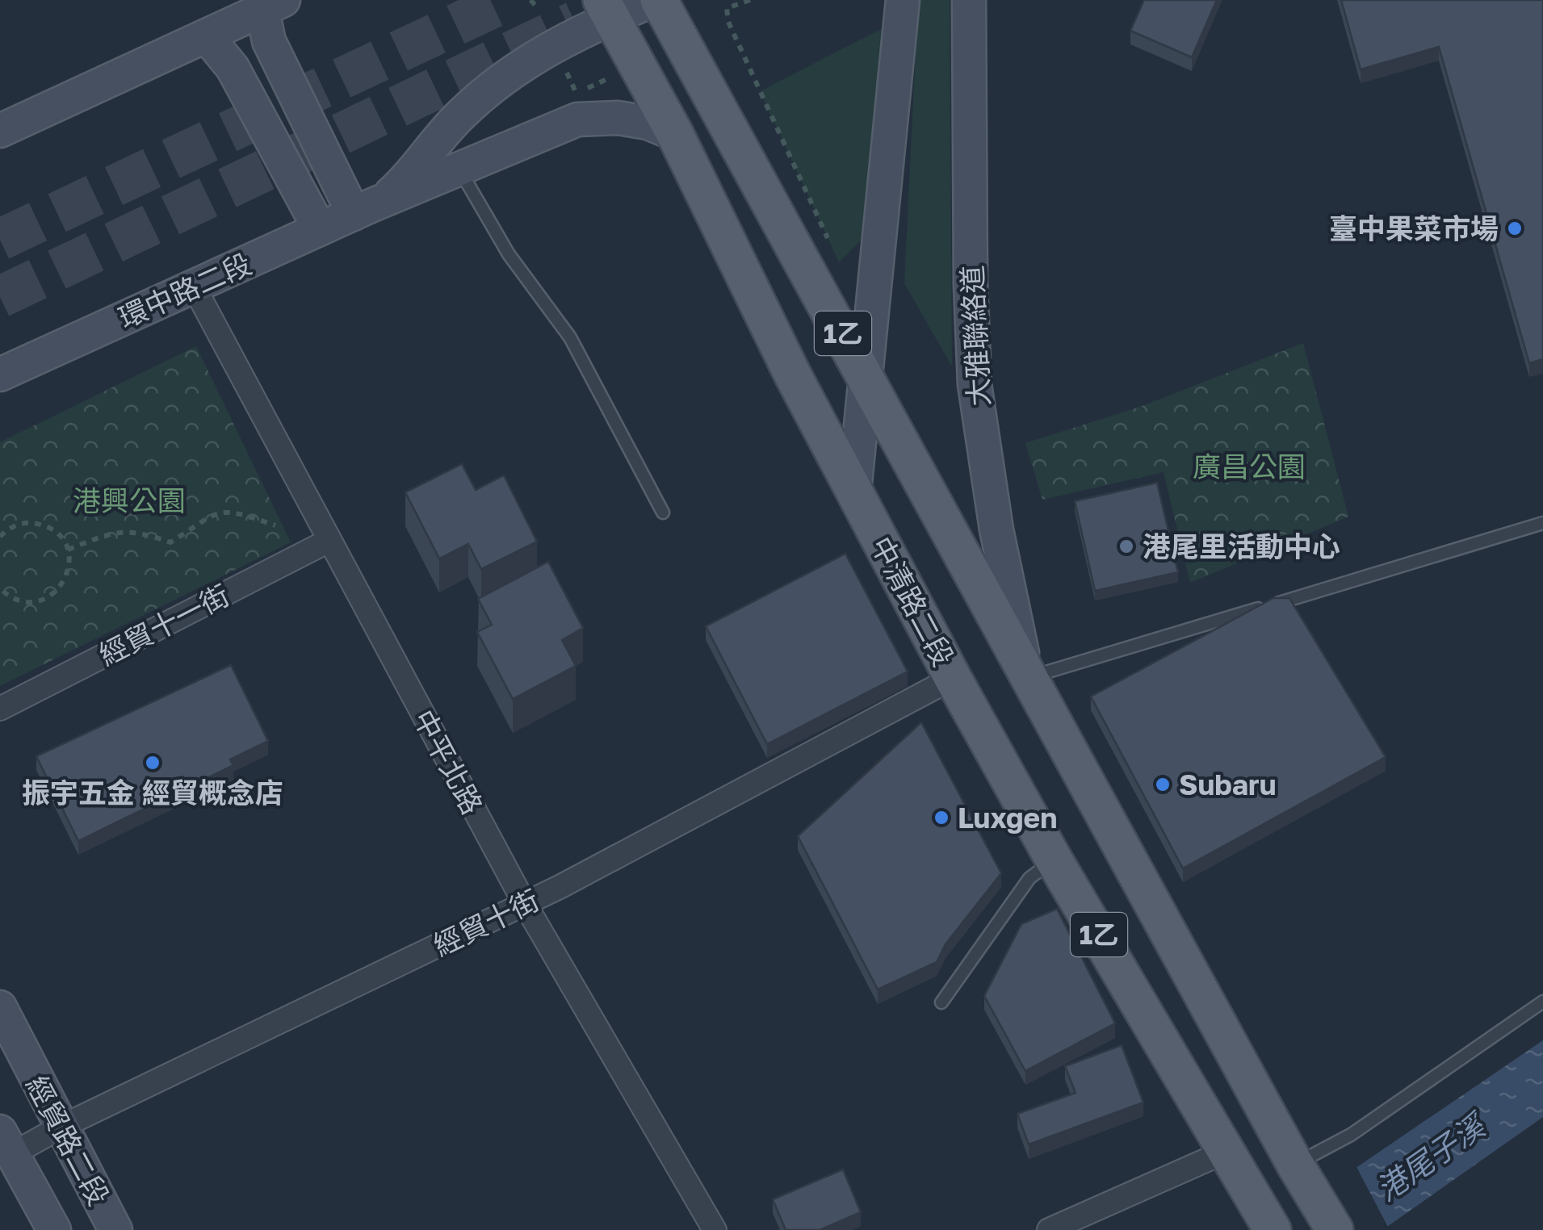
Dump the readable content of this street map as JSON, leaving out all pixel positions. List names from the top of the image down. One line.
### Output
{"streets":{"main road":["1乙","中清路二段"],"street":["環中路二段","大雅聯絡道","經貿十一街","中平北路","經貿十街","經貿路二段"]},"crossings":[["環中路二段","1乙"],["環中路二段","中清路二段"],["環中路二段","中平北路"],["1乙","大雅聯絡道"],["中清路二段","經貿十街"],["經貿十一街","中平北路"],["中平北路","經貿十街"],["經貿十街","經貿路二段"]],"water":["港尾子溪"],"parks":["廣昌公園","港興公園"],"places":["臺中果菜市場","港尾里活動中心","振宇五金 經貿概念店","Subaru","Luxgen"]}
